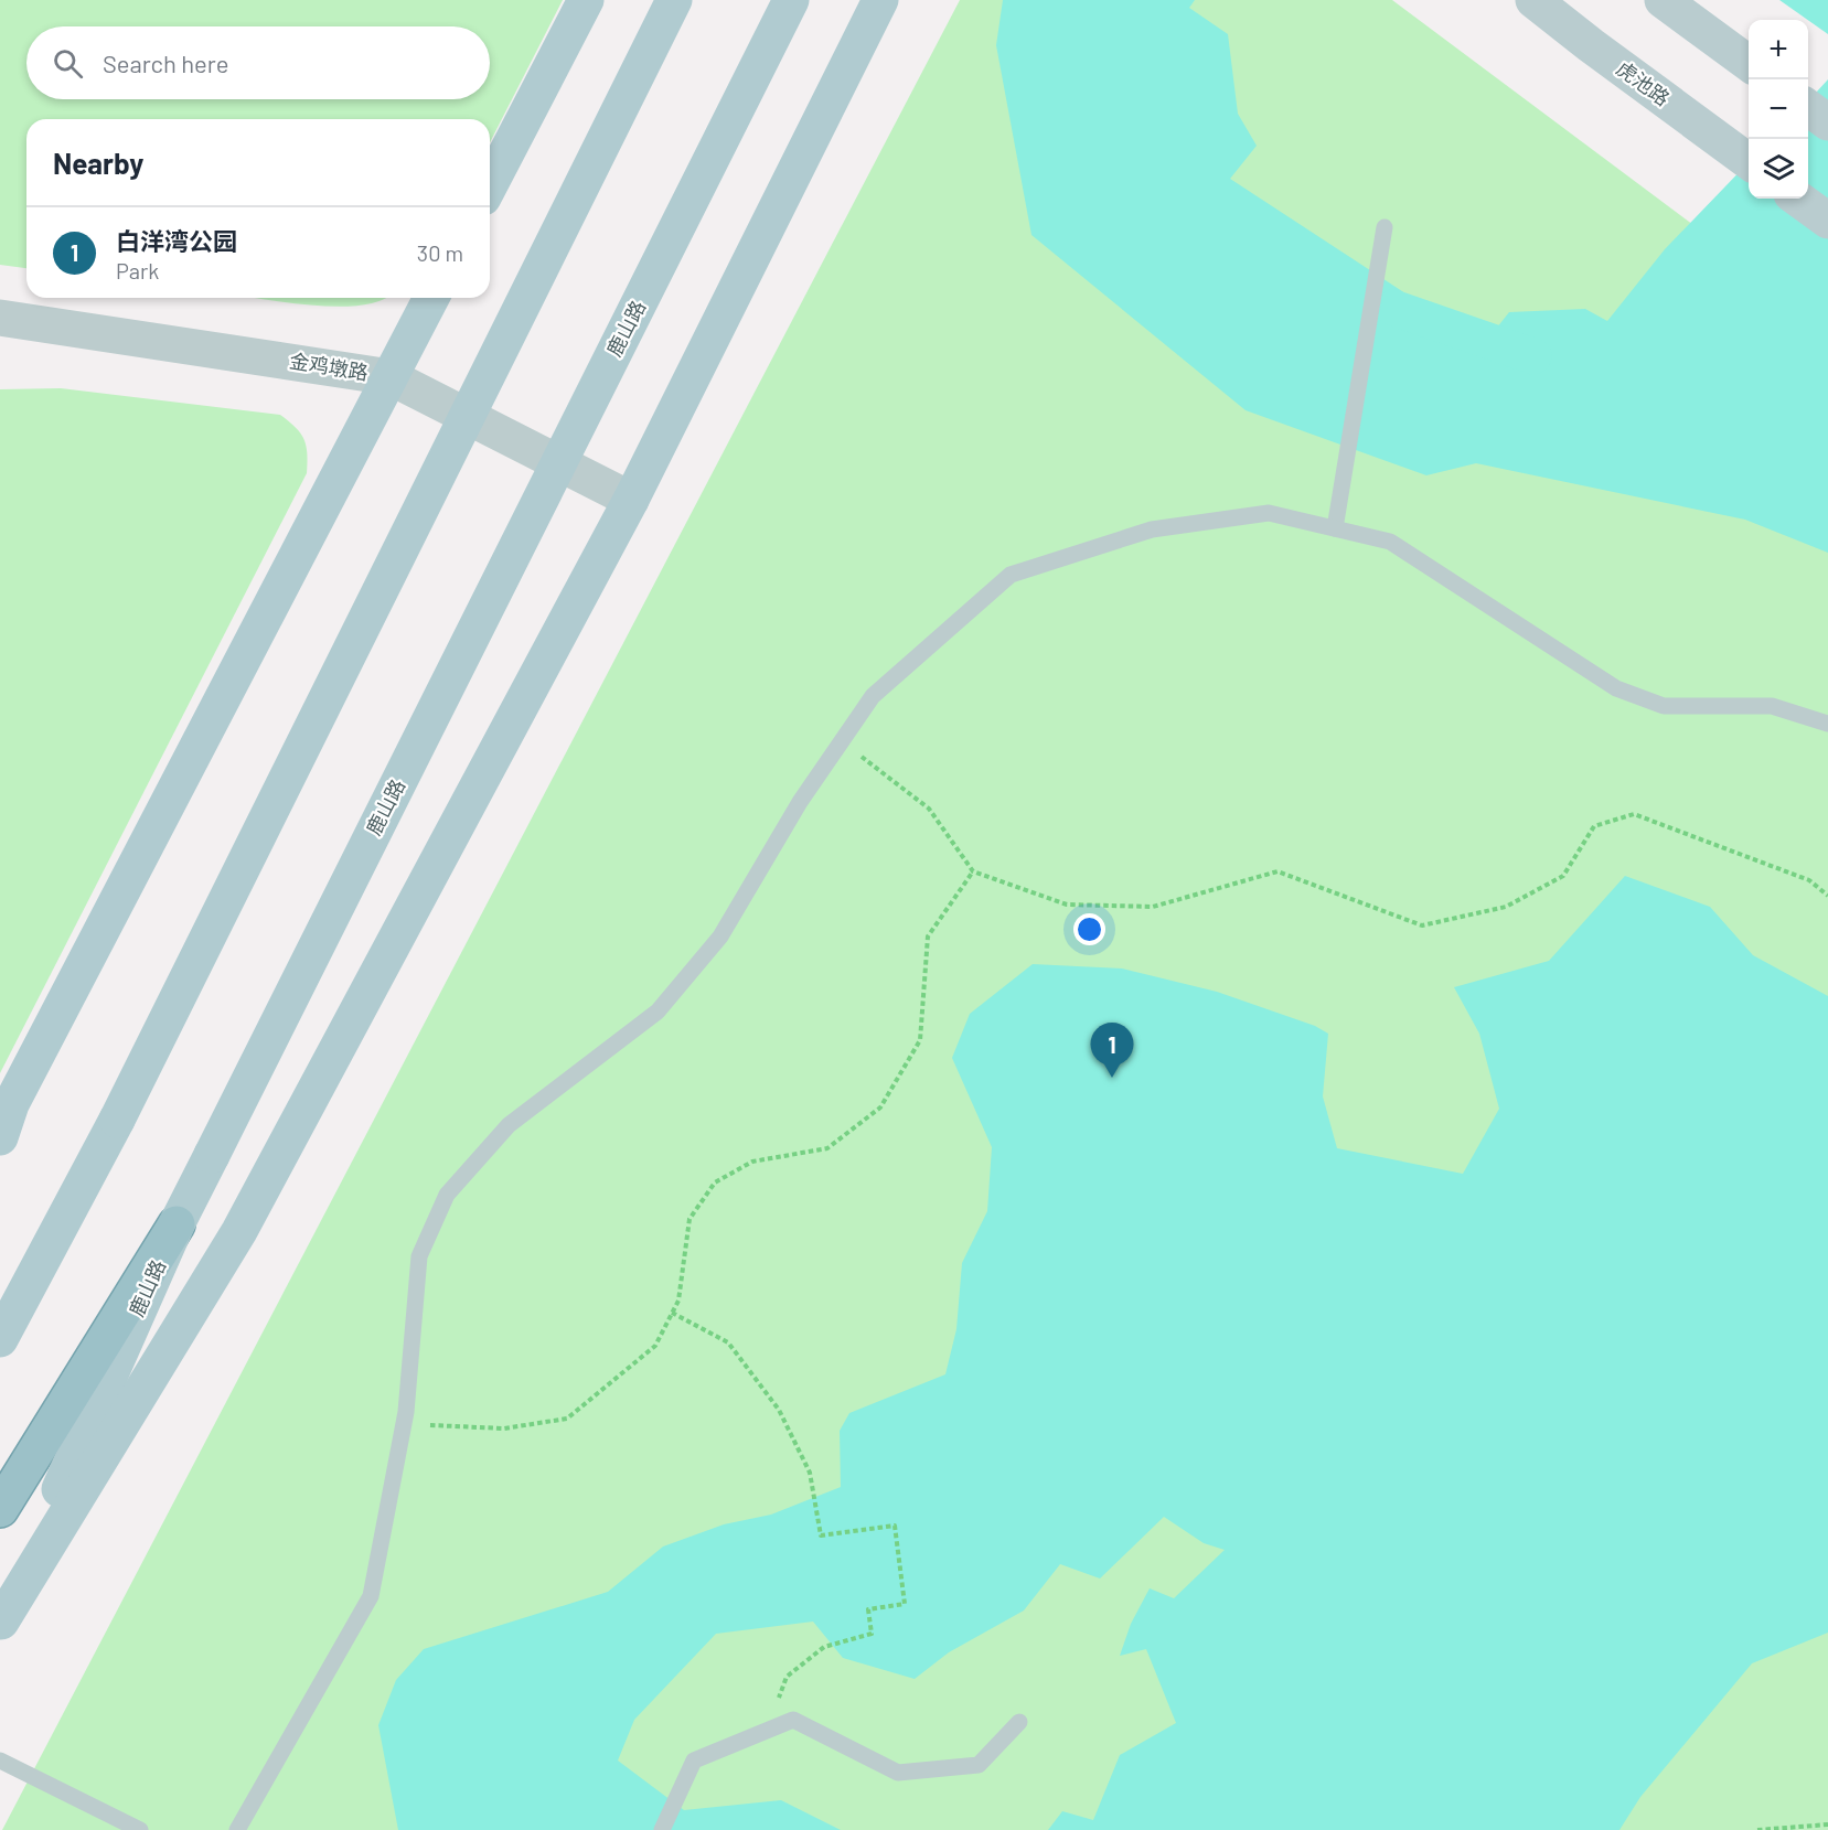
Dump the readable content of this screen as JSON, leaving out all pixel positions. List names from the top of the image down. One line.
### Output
{"streets":{"main road":["虎池路","鹿山路"],"street":["金鸡墩路"]},"page":{"map_buttons":["+","−"],"search":"Search here","heading":"Nearby","list":[{"mark":"1","name":"白洋湾公园","note":"Park","value":"30 m"}],"pins":"1"}}
